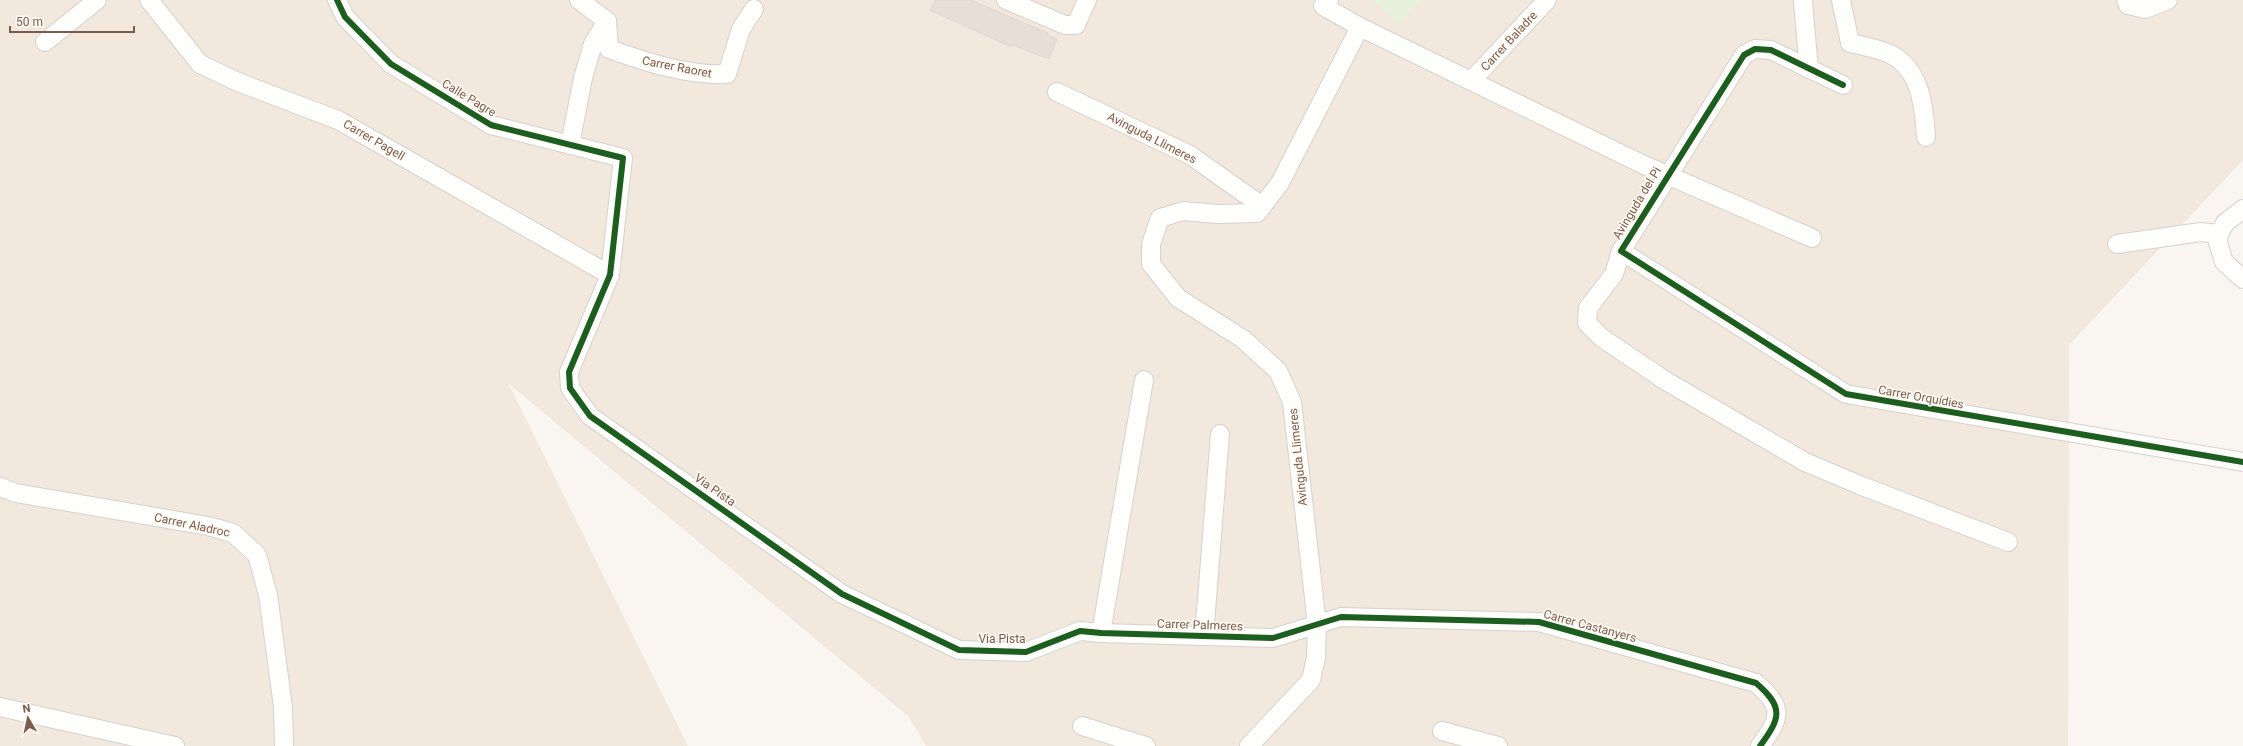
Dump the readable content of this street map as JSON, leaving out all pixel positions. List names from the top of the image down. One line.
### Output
{"streets":{"street":["Carrer Baladre","Carrer Raoret","Calle Pagre","Avinguda Llimeres","Carrer Pagell","Avinguda del Pi","Carrer Orquídies","Via Pista","Carrer Aladroc","Carrer Palmeres","Carrer Castanyers"]},"crossings":[["Carrer Baladre","Avinguda del Pi"],["Calle Pagre","Via Pista"],["Avinguda Llimeres","Avinguda del Pi"],["Avinguda Llimeres","Carrer Palmeres"],["Avinguda Llimeres","Carrer Castanyers"],["Carrer Pagell","Via Pista"],["Avinguda del Pi","Carrer Orquídies"],["Via Pista","Carrer Palmeres"],["Carrer Palmeres","Carrer Castanyers"]],"scale_bar":"50 m","north":"top"}
